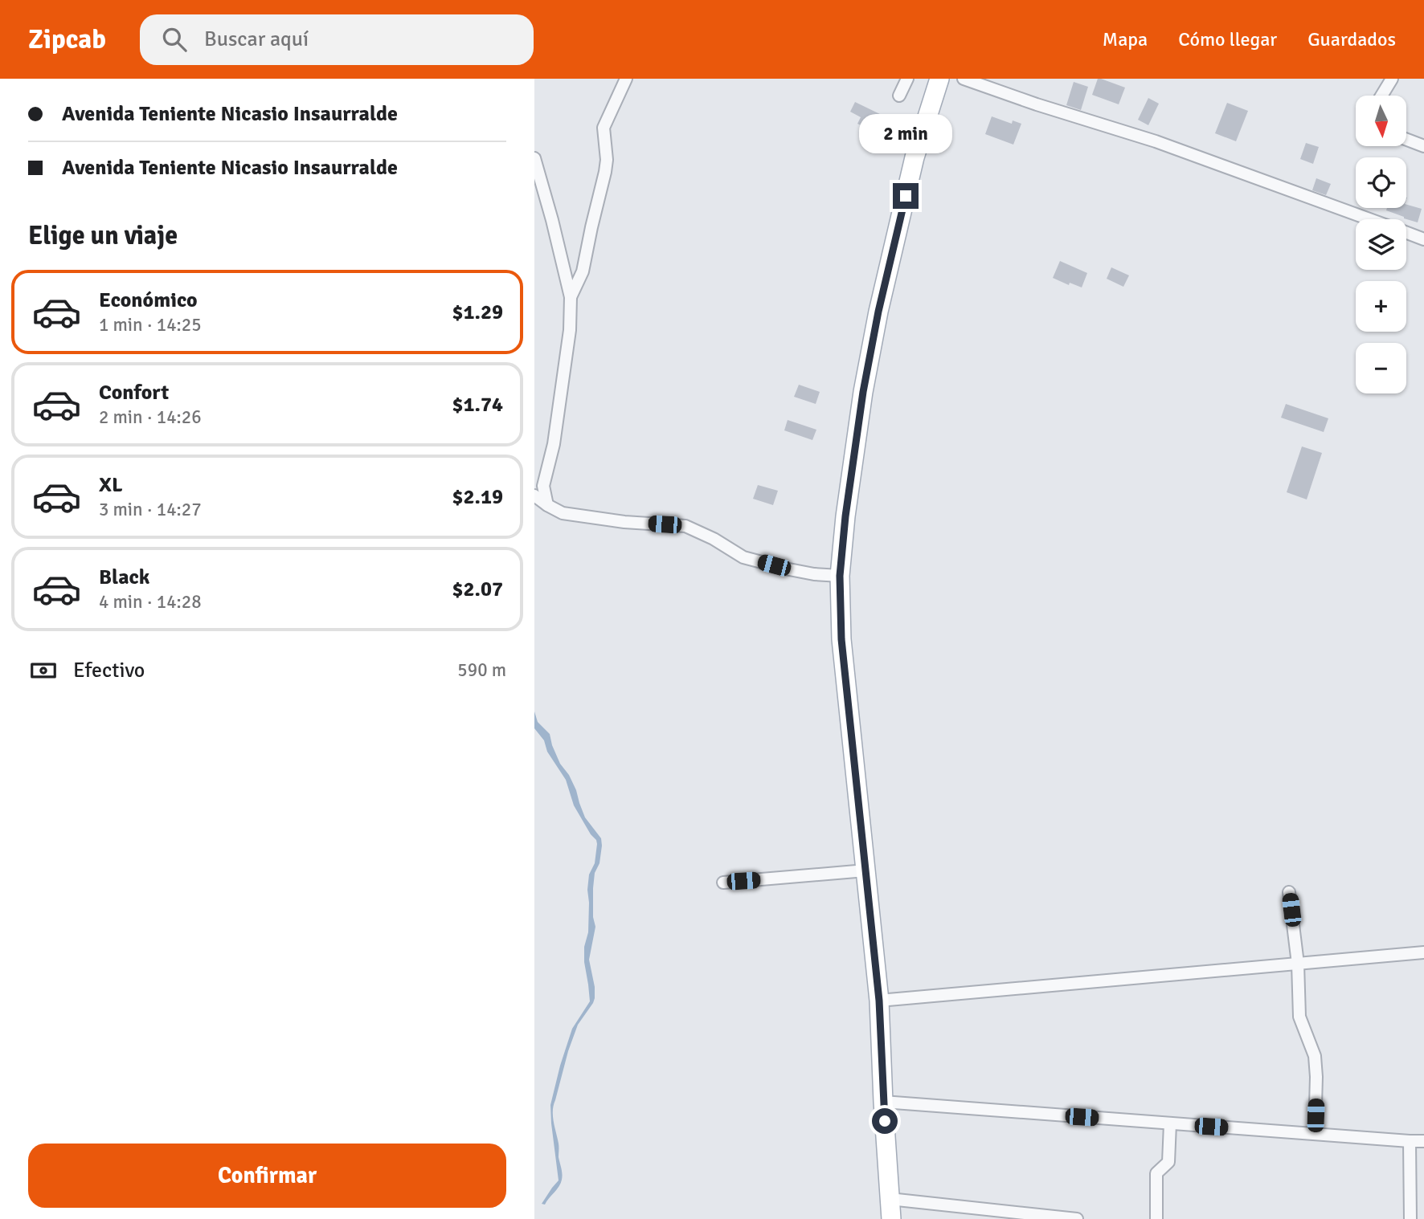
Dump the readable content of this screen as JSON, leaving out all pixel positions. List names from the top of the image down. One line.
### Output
{"north":"bottom","page":{"header":"Zipcab","search":"Buscar aquí","nav":["Mapa","Cómo llegar","Guardados"],"banner":["Avenida Teniente Nicasio Insaurralde","Avenida Teniente Nicasio Insaurralde"],"map_buttons":["+","−"],"bubble":"2 min","heading":"Elige un viaje","list":[{"name":"Económico","note":"1 min · 14:25","value":"$1.29"},{"name":"Confort","note":"2 min · 14:26","value":"$1.74"},{"name":"XL","note":"3 min · 14:27","value":"$2.19"},{"name":"Black","note":"4 min · 14:28","value":"$2.07"}],"pay":["Efectivo","590 m"],"buttons":"Confirmar"}}
